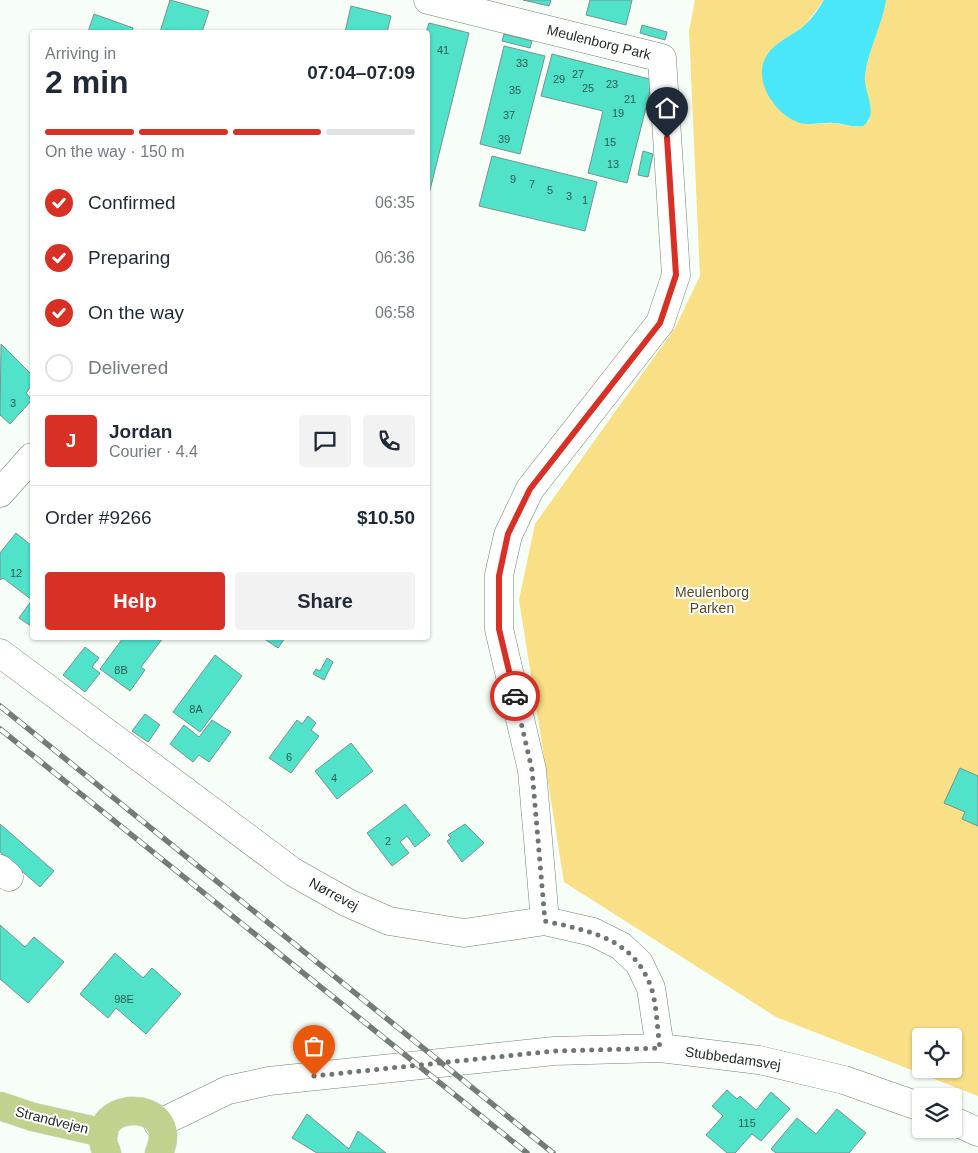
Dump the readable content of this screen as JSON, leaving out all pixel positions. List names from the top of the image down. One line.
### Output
{"streets":{"main road":["Strandvejen"],"street":["Meulenborg Park","Nørrevej","Stubbedamsvej"]},"crossings":[["Meulenborg Park","Nørrevej"],["Nørrevej","Stubbedamsvej"]],"parks":["Meulenborg Parken"],"house_numbers":["41","33","27","29","23","25","35","21","19","37","39","15","13","9","7","5","3","1","3","12","8B","8A","6","4","2","98E","115"],"page":{"heading":["2 min","Arriving in","07:04–07:09"],"panel":["Jordan","Courier · 4.4","Order #9266","$10.50"],"bar":"On the way · 150 m","list":[["Confirmed","06:35"],["Preparing","06:36"],["On the way","06:58"],"Delivered"],"round":"J","buttons":["Help","Share"]}}
